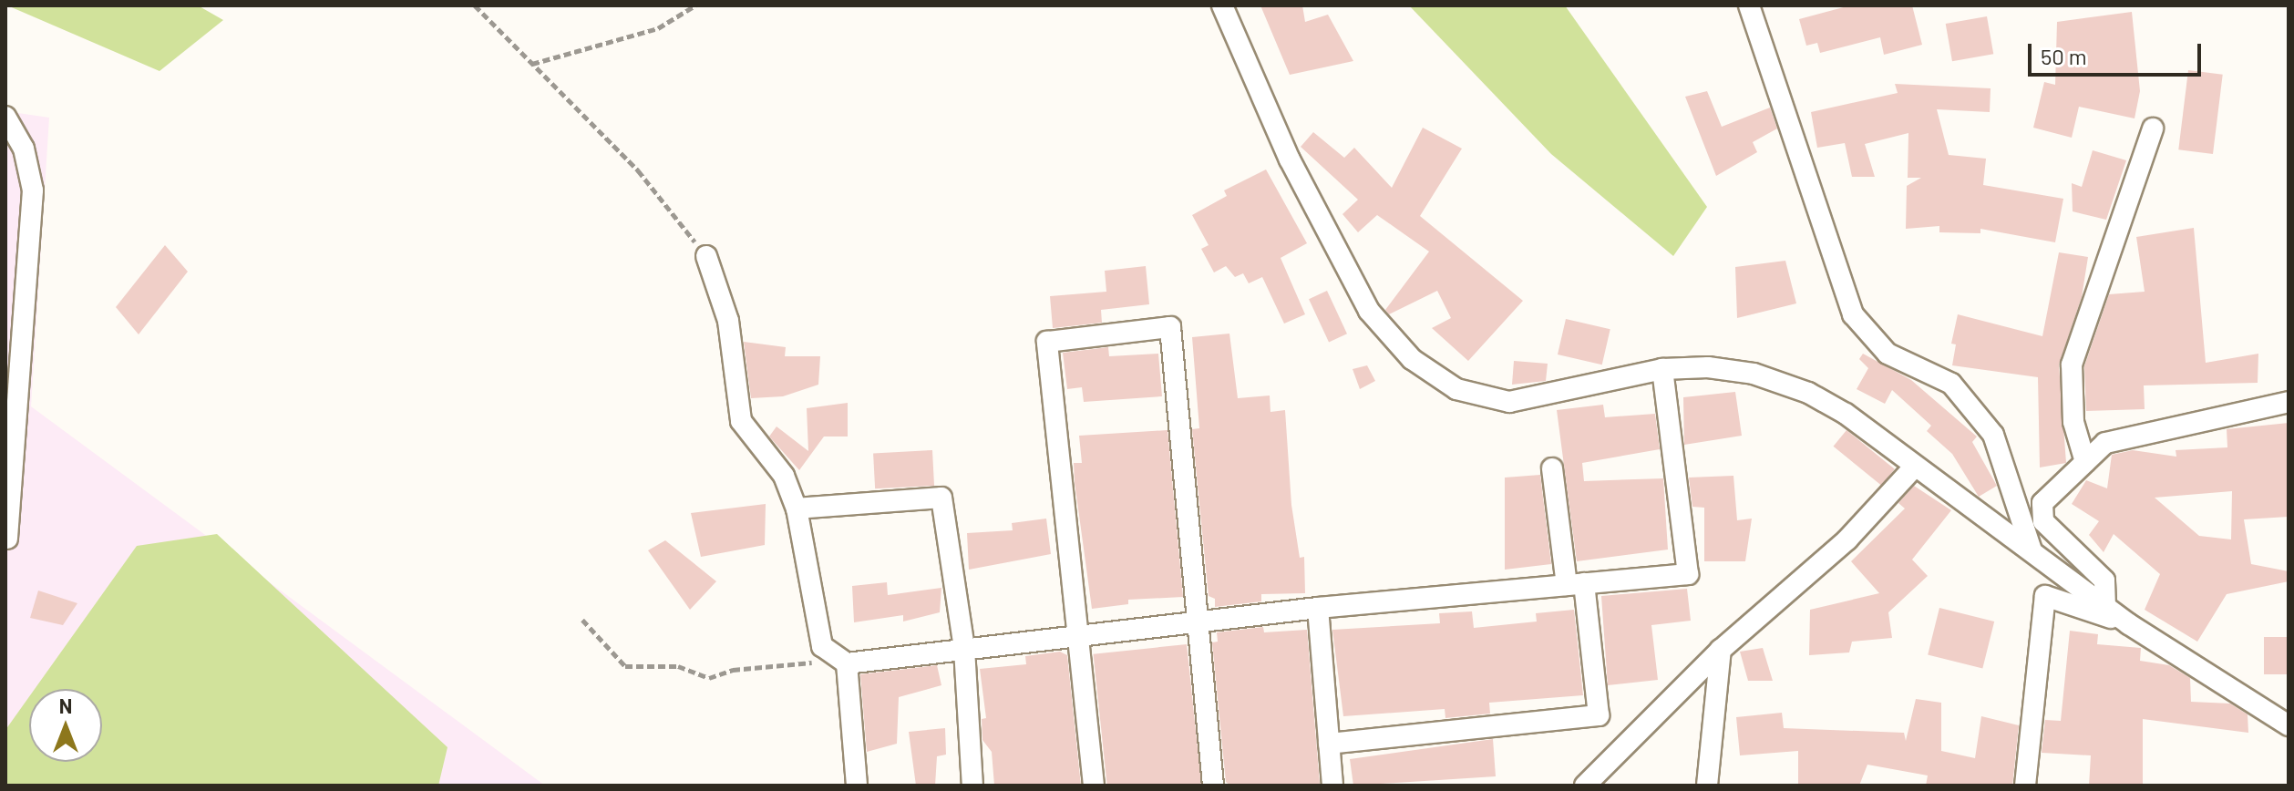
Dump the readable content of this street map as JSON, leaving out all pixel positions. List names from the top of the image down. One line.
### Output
{"scale_bar":"50 m","north":"top"}
